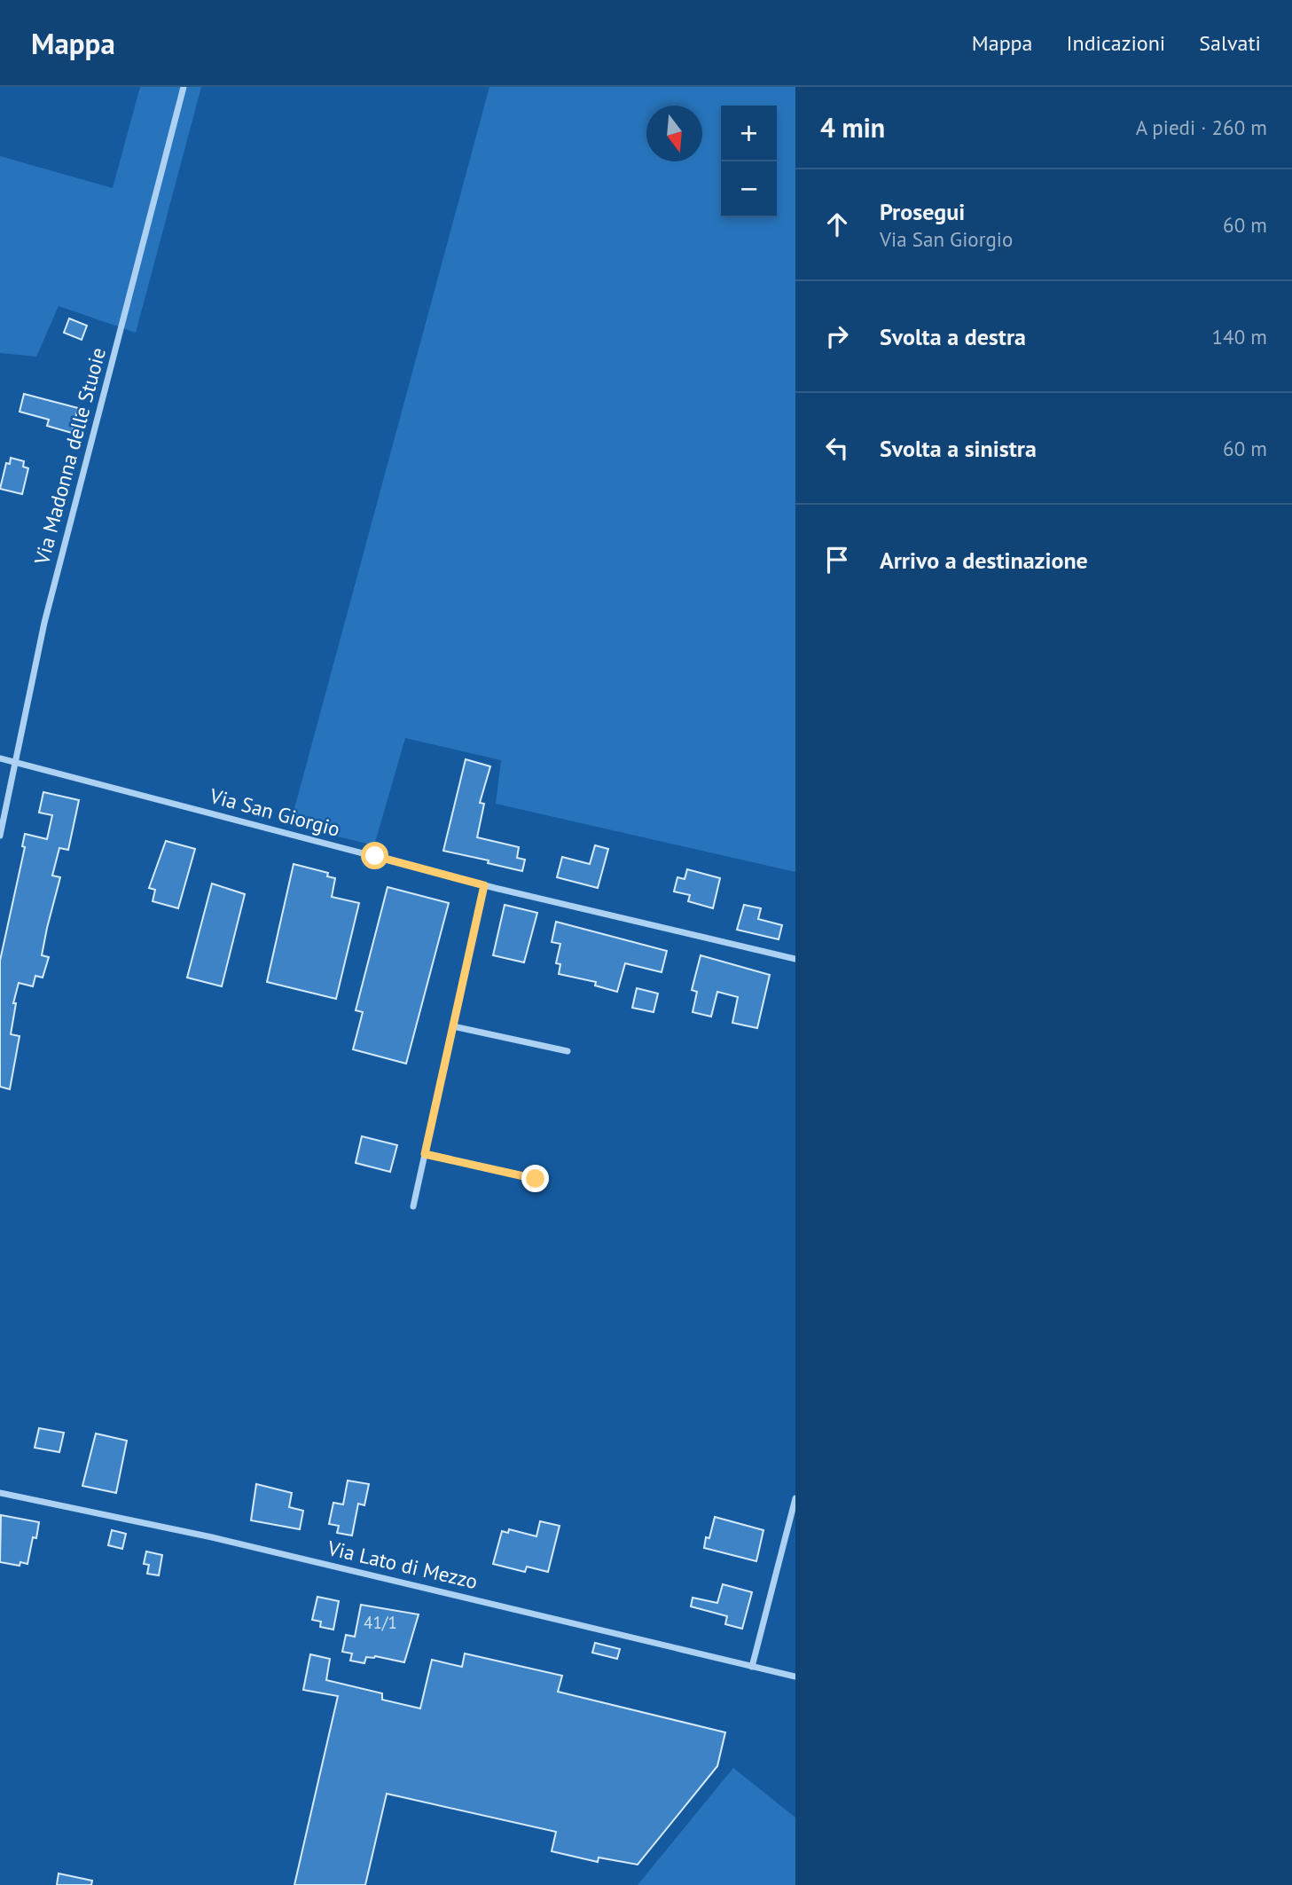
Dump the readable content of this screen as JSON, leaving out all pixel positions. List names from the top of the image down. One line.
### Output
{"streets":{"street":["Via Madonna delle Stuoie","Via San Giorgio","Via Lato di Mezzo"]},"crossings":[["Via Madonna delle Stuoie","Via San Giorgio"]],"house_numbers":["41/1"],"north":"bottom","page":{"header":"Mappa","nav":["Mappa","Indicazioni","Salvati"],"heading":["4 min","A piedi · 260 m"],"map_buttons":["+","−"],"list":[["Prosegui","Via San Giorgio","60 m"],["Svolta a destra","140 m"],["Svolta a sinistra","60 m"],"Arrivo a destinazione"]}}
